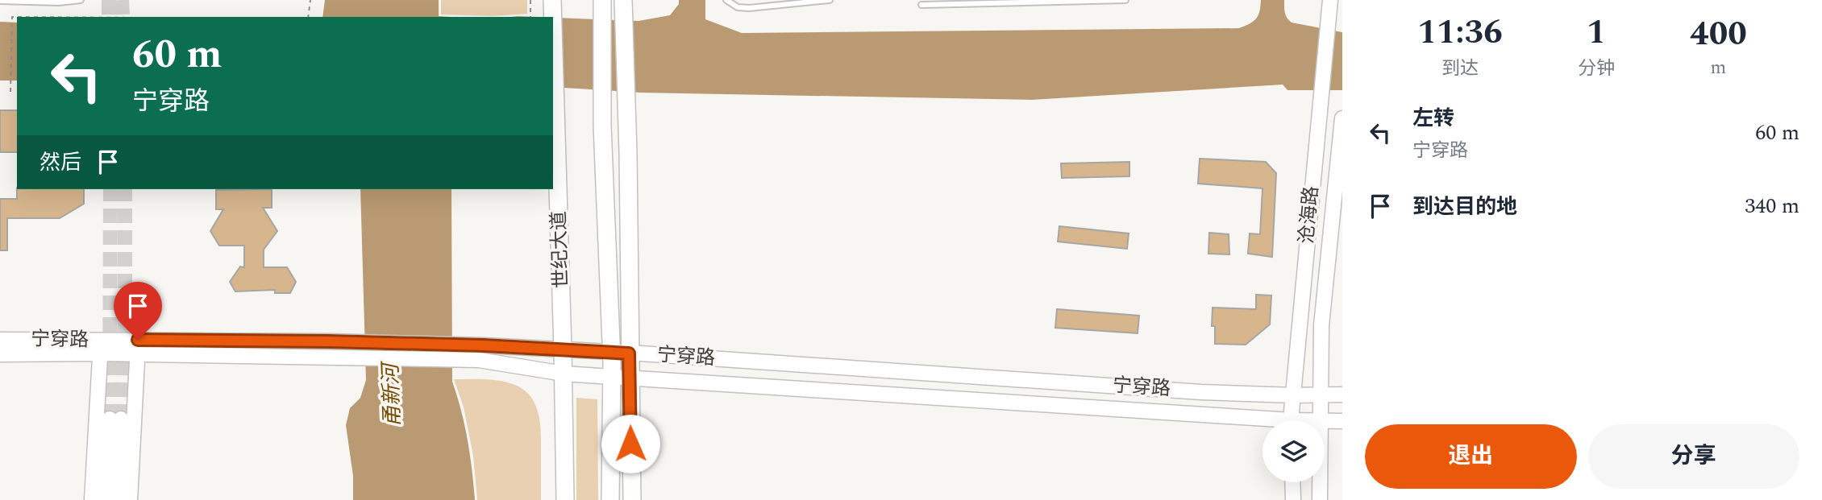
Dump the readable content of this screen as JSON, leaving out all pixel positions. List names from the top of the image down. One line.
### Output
{"streets":{"highway":["世纪大道"],"main road":["沧海路","宁穿路"]},"crossings":[["沧海路","宁穿路"],["世纪大道","宁穿路"]],"water":["甬新河"],"page":{"eta":["11:36","到达","1","分钟","400","m"],"turn":["60 m","宁穿路"],"list":[{"name":"左转","note":"宁穿路","value":"60 m"},{"name":"到达目的地","value":"340 m"}],"then":"然后","buttons":["退出","分享"]}}
